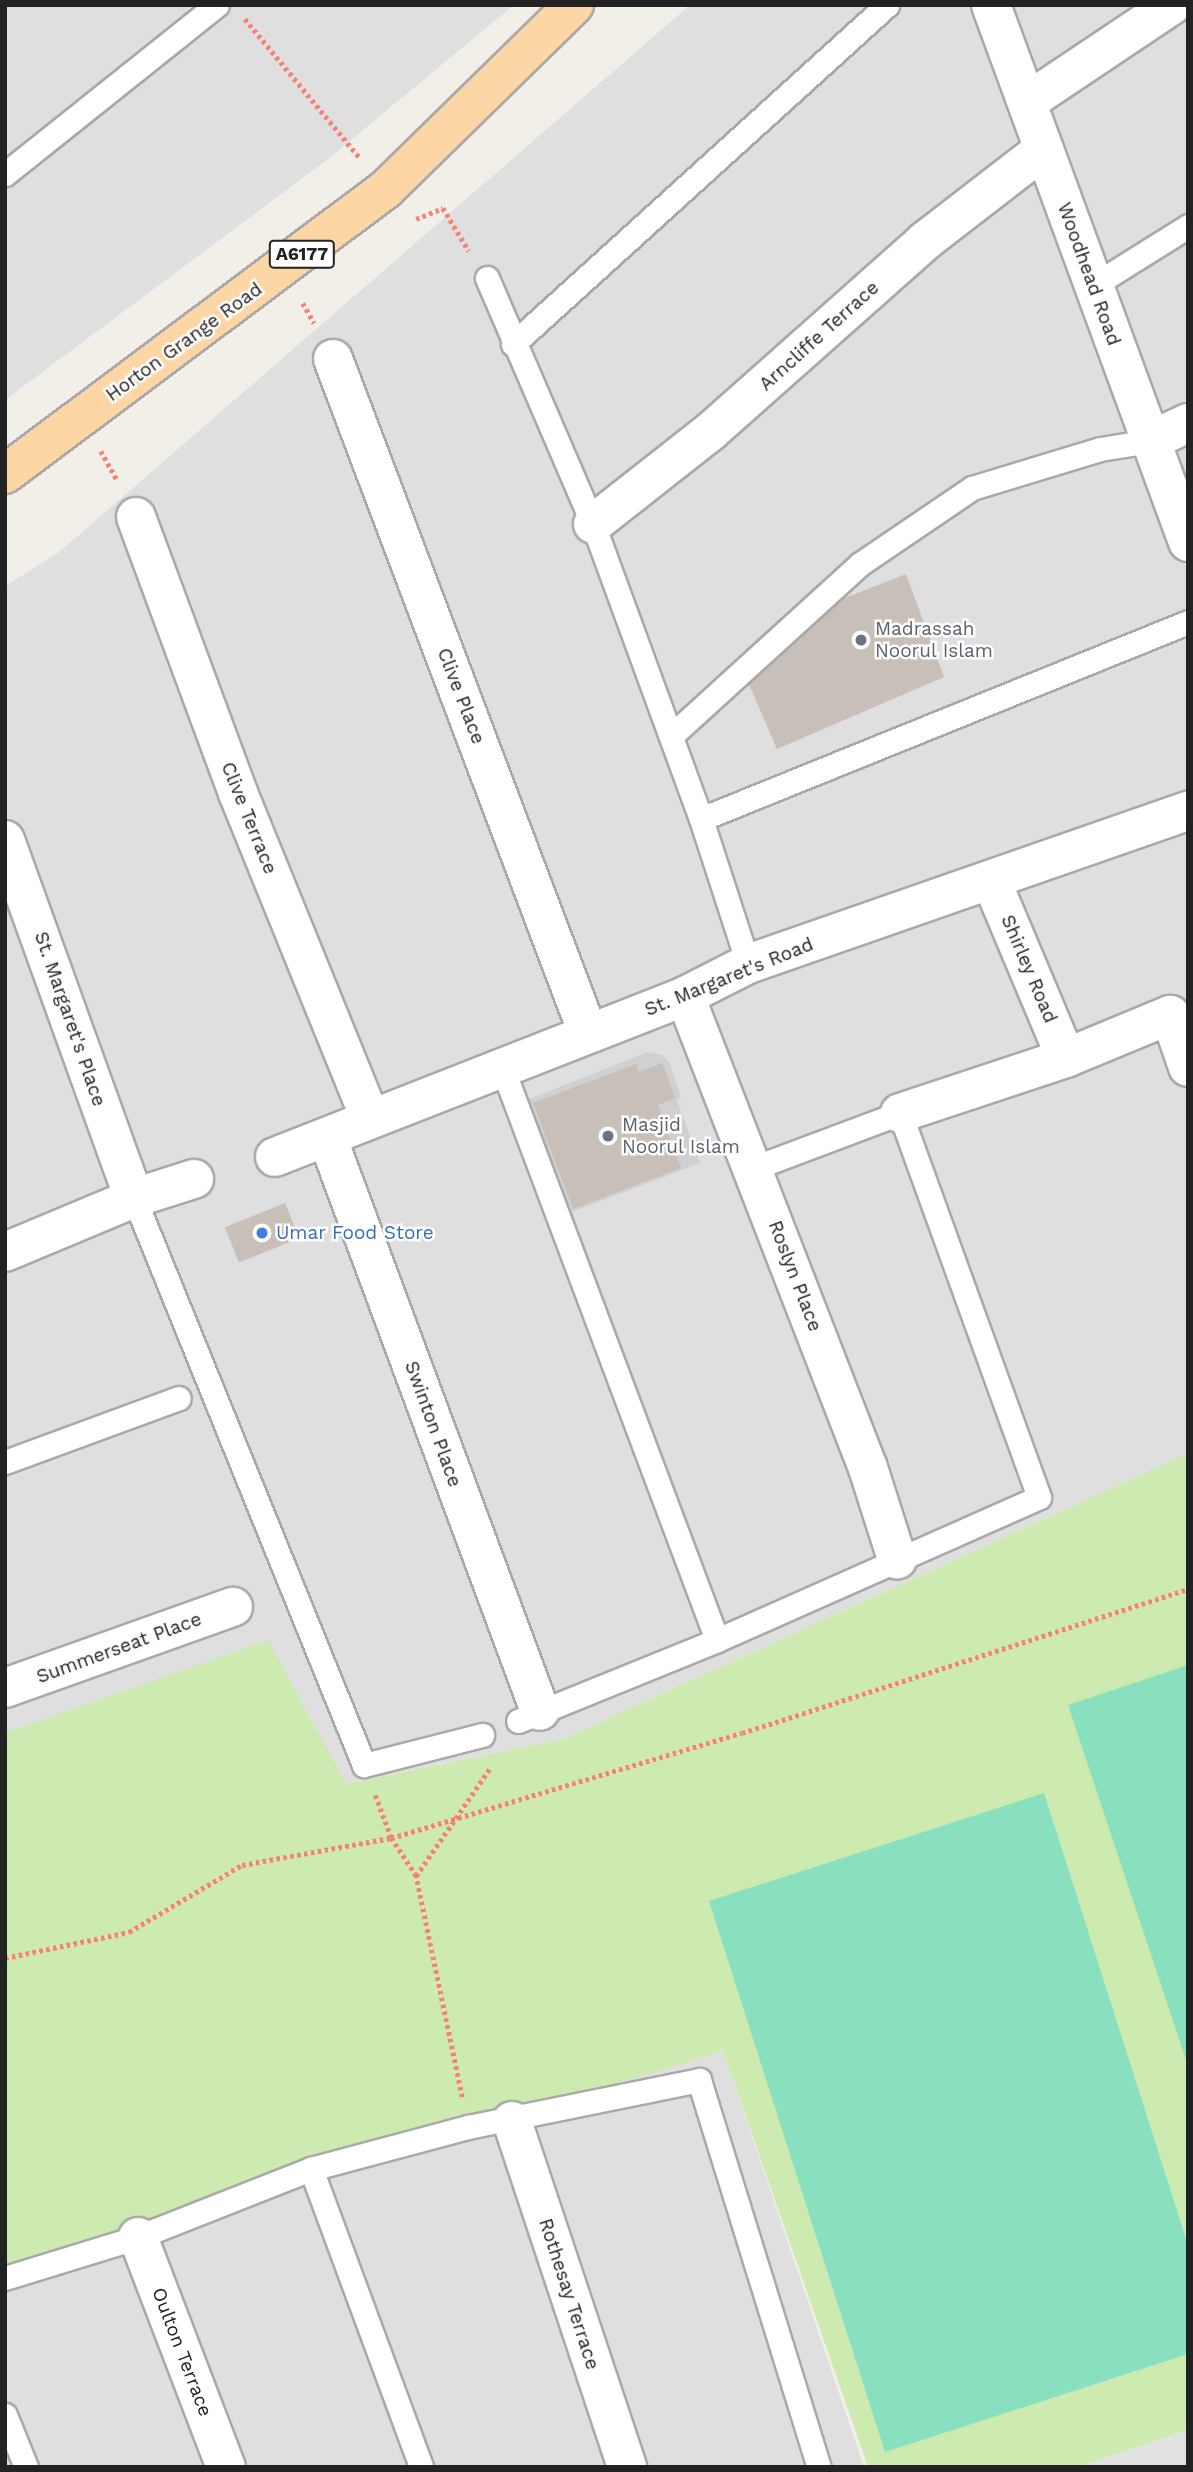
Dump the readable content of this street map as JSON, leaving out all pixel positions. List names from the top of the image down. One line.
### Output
{"streets":{"main road":["A6177","Horton Grange Road"],"street":["Woodhead Road","Arncliffe Terrace","Clive Place","Clive Terrace","Shirley Road","St. Margaret's Road","St. Margaret's Place","Roslyn Place","Swinton Place","Summerseat Place","Rothesay Terrace","Oulton Terrace"]},"crossings":[["Woodhead Road","Arncliffe Terrace"],["Clive Place","St. Margaret's Road"],["Clive Terrace","St. Margaret's Road"],["Shirley Road","St. Margaret's Road"],["St. Margaret's Road","Roslyn Place"],["St. Margaret's Road","Swinton Place"]],"places":["Madrassah Noorul Islam","Masjid Noorul Islam","Umar Food Store"]}
